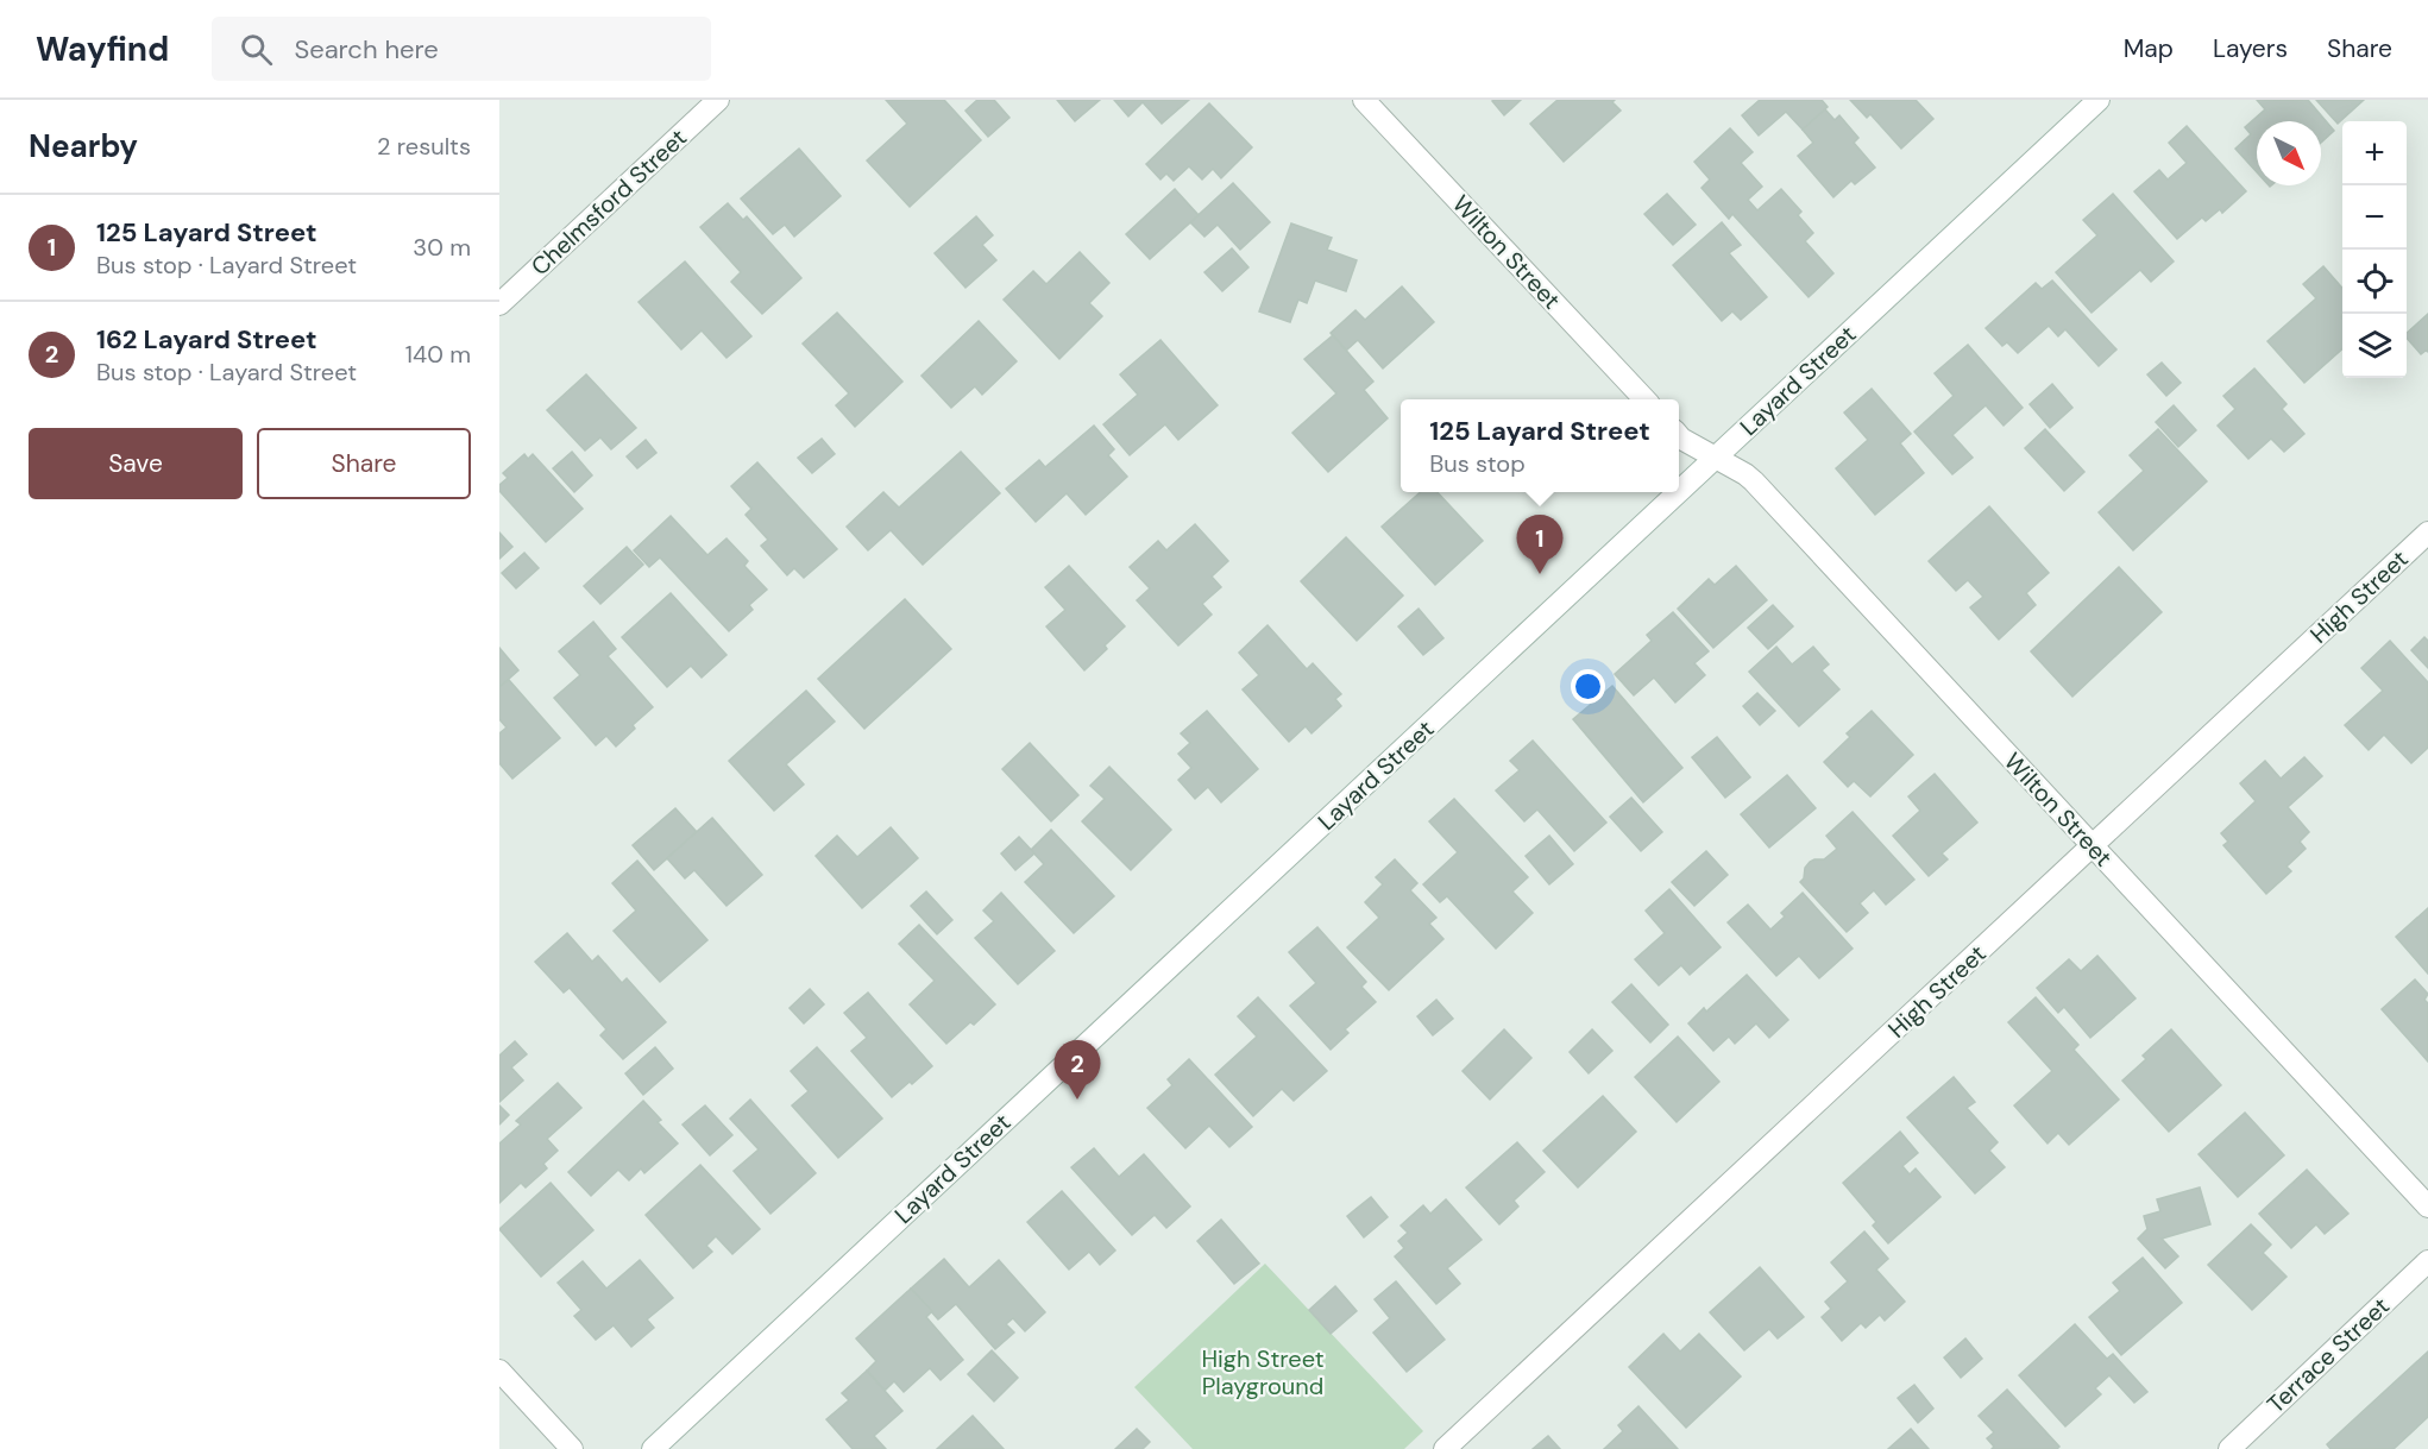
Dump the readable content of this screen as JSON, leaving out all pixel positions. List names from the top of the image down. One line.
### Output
{"streets":{"street":["Chelmsford Street","Wilton Street","Layard Street","High Street","Terrace Street"]},"crossings":[["Wilton Street","Layard Street"],["Wilton Street","High Street"]],"parks":["High Street Playground"],"north":"bottom right","page":{"header":"Wayfind","search":"Search here","nav":["Map","Layers","Share"],"heading":["Nearby","2 results"],"map_buttons":["+","−"],"list":[{"mark":"1","name":"125 Layard Street","note":"Bus stop · Layard Street","value":"30 m"},{"mark":"2","name":"162 Layard Street","note":"Bus stop · Layard Street","value":"140 m"}],"popup":["125 Layard Street","Bus stop"],"buttons":["Save","Share"],"pins":["1","2"]}}
